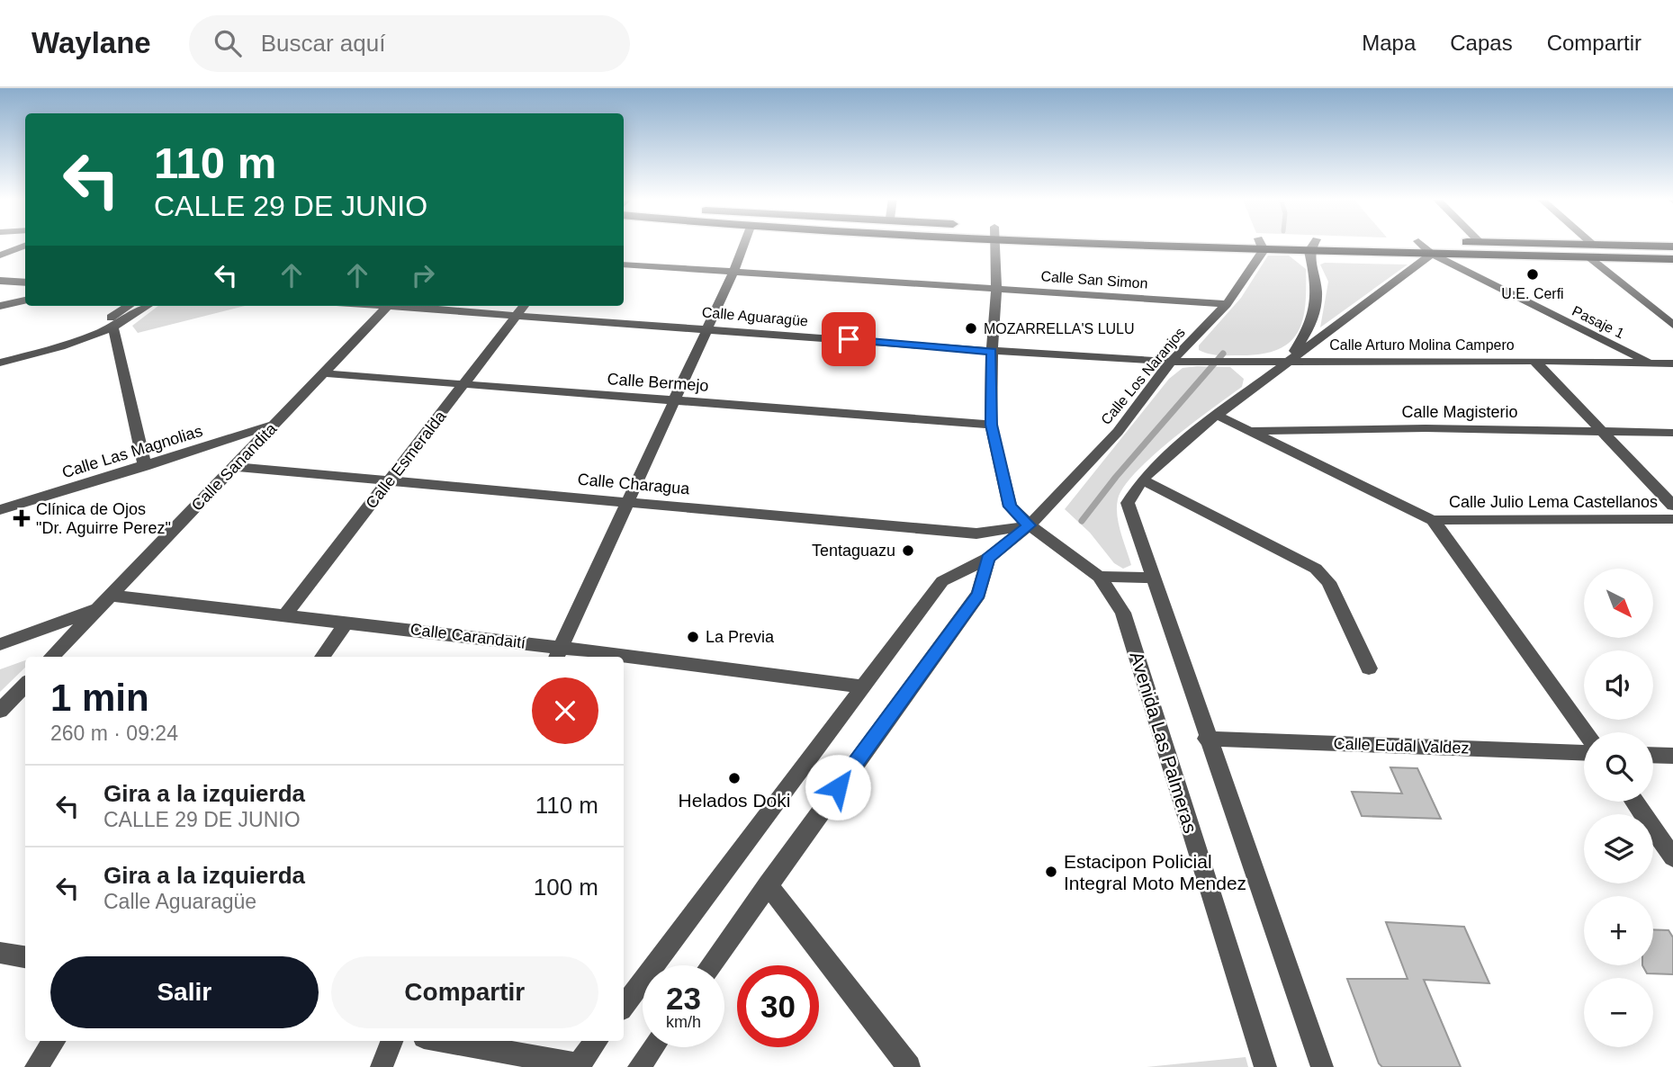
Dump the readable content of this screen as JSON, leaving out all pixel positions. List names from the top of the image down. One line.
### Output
{"streets":{"street":["Calle San Simon","Calle Aguaragüe","Pasaje 1","Calle Arturo Molina Campero","Calle Los Naranjos","Calle Bermejo","Calle Magisterio","Calle Las Magnolias","Calle Esmeralda","Calle Sanandita","Calle Charagua","Calle Julio Lema Castellanos","Calle Carandaití","Avenida Las Palmeras","Calle Eudal Valdez"]},"crossings":[["Calle San Simon","Calle Los Naranjos"],["Calle San Simon","Avenida Las Palmeras"],["Calle Aguaragüe","Calle Arturo Molina Campero"],["Calle Aguaragüe","Calle Los Naranjos"],["Calle Aguaragüe","Calle Esmeralda"],["Calle Aguaragüe","Avenida Las Palmeras"],["Pasaje 1","Calle Arturo Molina Campero"],["Calle Arturo Molina Campero","Calle Los Naranjos"],["Calle Los Naranjos","Calle Charagua"],["Calle Los Naranjos","Calle Carandaití"],["Calle Los Naranjos","Avenida Las Palmeras"],["Calle Bermejo","Calle Esmeralda"],["Calle Bermejo","Calle Sanandita"],["Calle Bermejo","Avenida Las Palmeras"],["Calle Las Magnolias","Calle Sanandita"],["Calle Esmeralda","Calle Charagua"],["Calle Esmeralda","Calle Carandaití"],["Calle Sanandita","Calle Charagua"],["Calle Sanandita","Calle Carandaití"],["Calle Charagua","Avenida Las Palmeras"]],"places":{"other":["U.E. Cerfi","MOZARRELLA'S LULU","Tentaguazu","La Previa","Helados Doki","Estacipon Policial Integral Moto Mendez"],"health":["Clínica de Ojos \"Dr. Aguirre Perez\""]},"north":"bottom right","page":{"header":"Waylane","search":"Buscar aquí","nav":["Mapa","Capas","Compartir"],"turn":["110 m","CALLE 29 DE JUNIO"],"map_buttons":["+","−"],"heading":["1 min","260 m · 09:24"],"list":[{"name":"Gira a la izquierda","note":"CALLE 29 DE JUNIO","value":"110 m"},{"name":"Gira a la izquierda","note":"Calle Aguaragüe","value":"100 m"}],"buttons":["Salir","Compartir"],"speed":"23 km/h","limit":"30"}}
